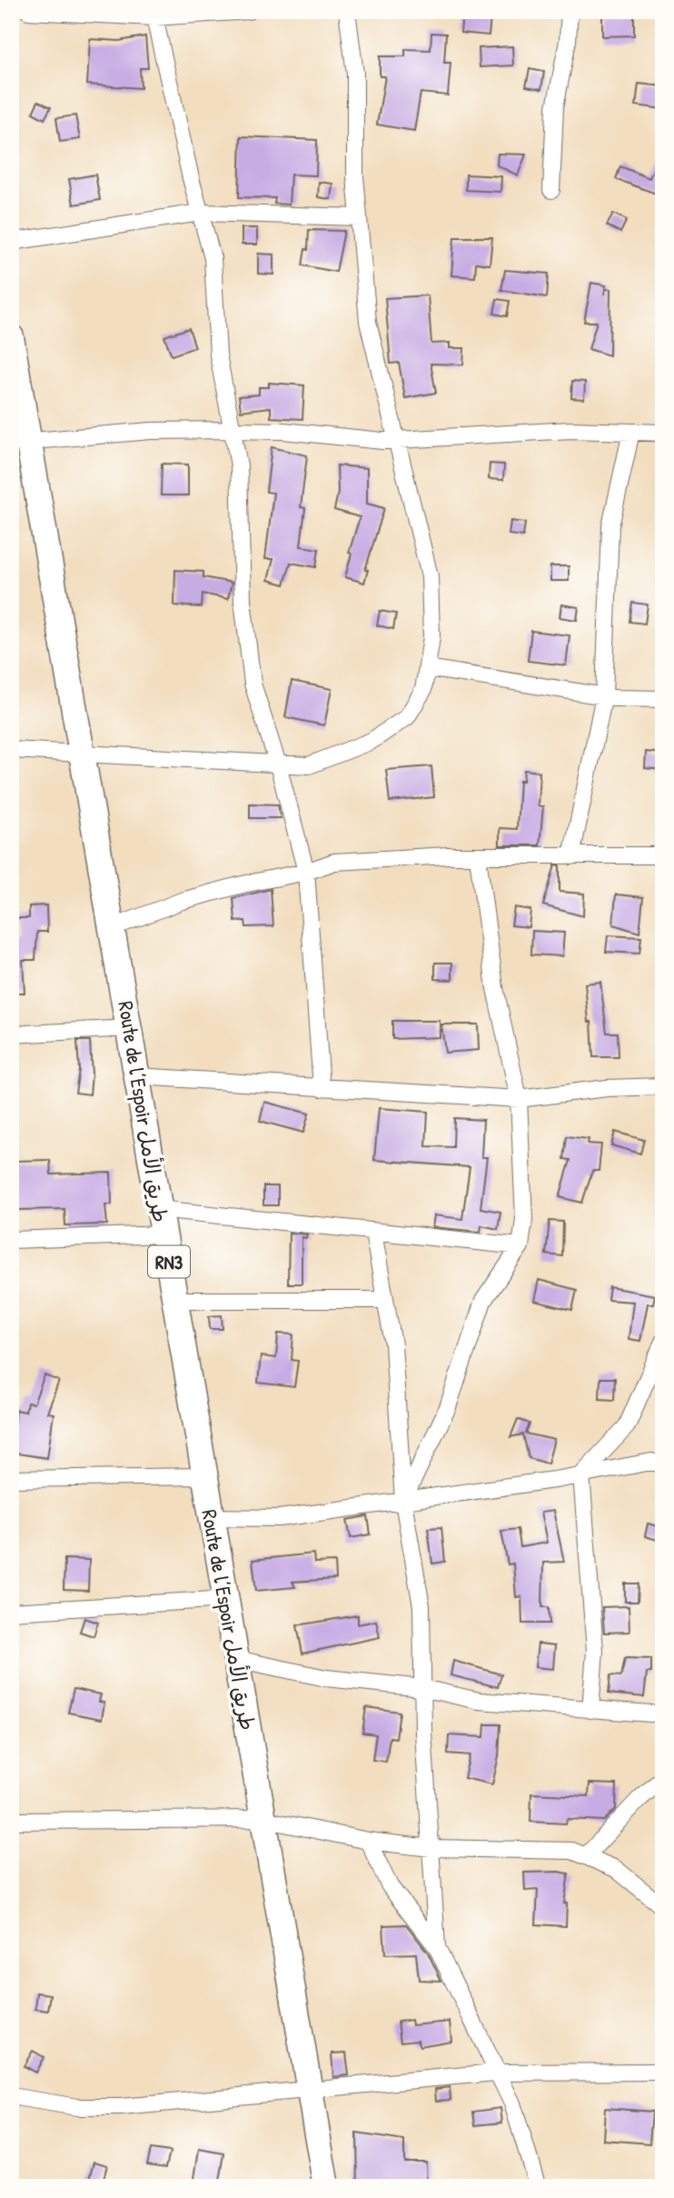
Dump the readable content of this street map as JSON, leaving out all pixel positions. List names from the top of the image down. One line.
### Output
{"streets":{"highway":["Route de l’Espoir طريق الأمل","RN3"]}}
